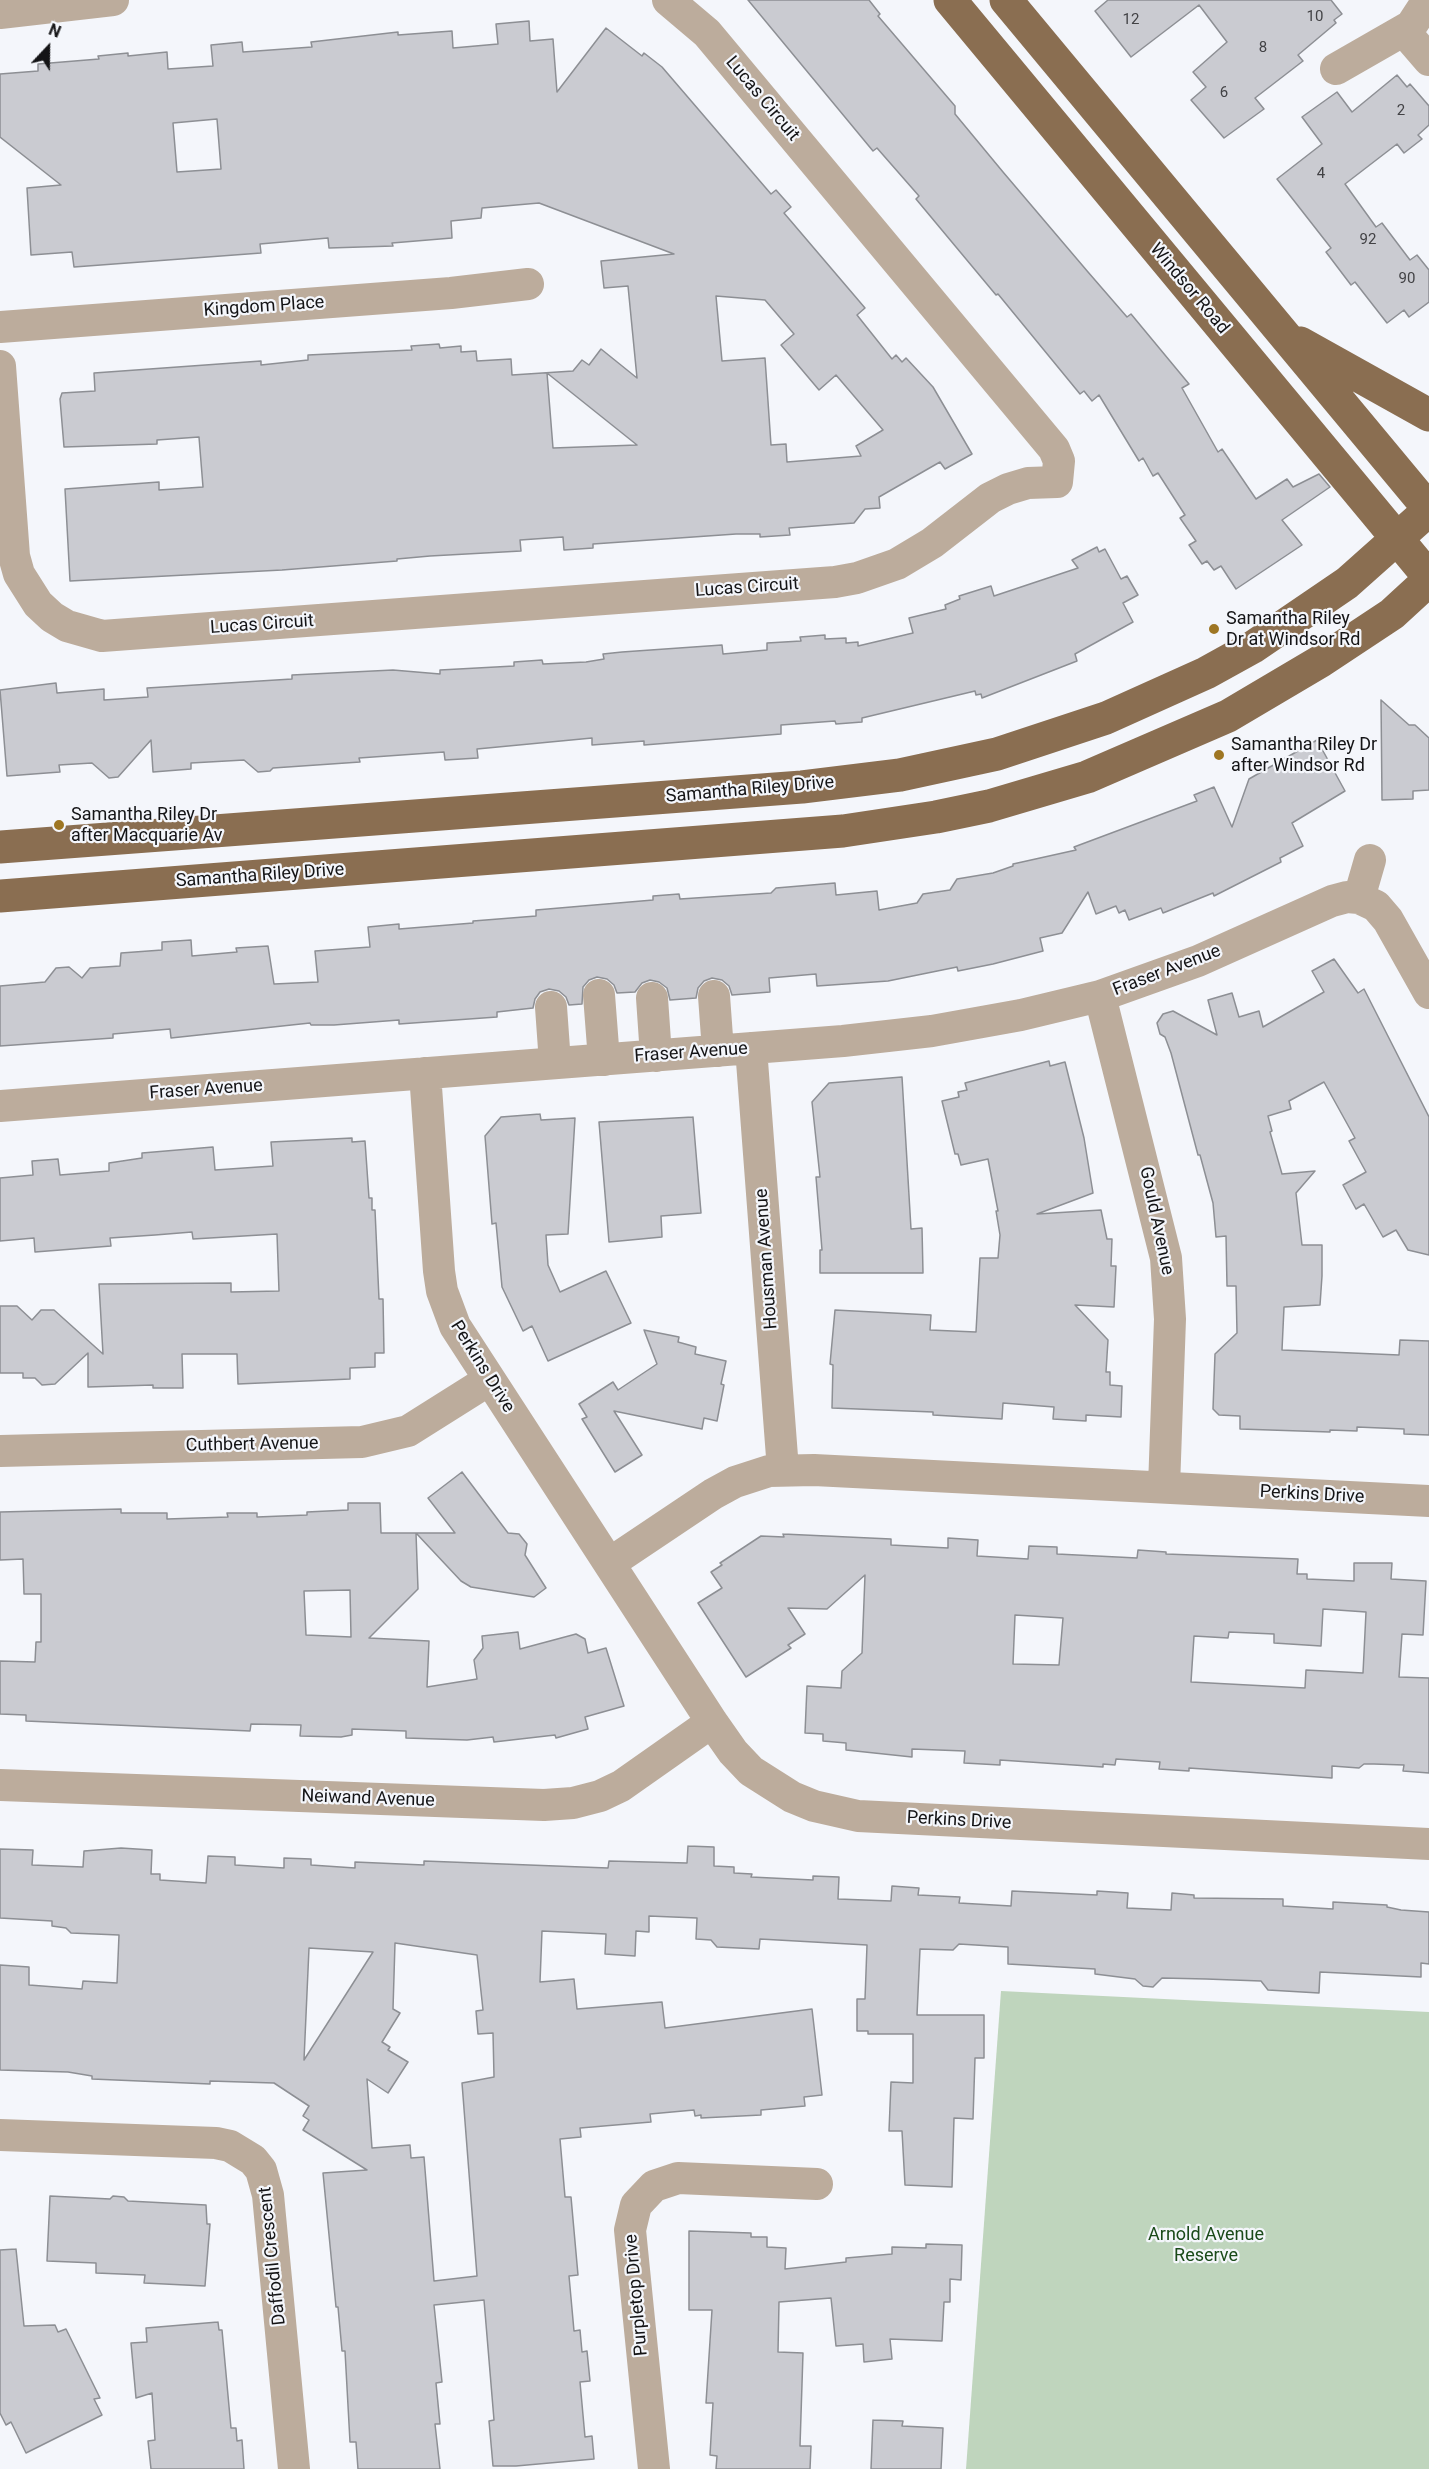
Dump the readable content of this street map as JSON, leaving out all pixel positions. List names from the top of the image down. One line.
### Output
{"streets":{"main road":["Windsor Road","Samantha Riley Drive"],"street":["Lucas Circuit","Kingdom Place","Fraser Avenue","Gould Avenue","Housman Avenue","Perkins Drive","Cuthbert Avenue","Neiwand Avenue","Daffodil Crescent","Purpletop Drive"]},"crossings":[["Windsor Road","Samantha Riley Drive"],["Fraser Avenue","Gould Avenue"],["Fraser Avenue","Housman Avenue"],["Fraser Avenue","Perkins Drive"],["Gould Avenue","Perkins Drive"],["Housman Avenue","Perkins Drive"],["Perkins Drive","Cuthbert Avenue"],["Perkins Drive","Neiwand Avenue"]],"parks":["Arnold Avenue Reserve"],"places":["Samantha Riley Dr at Windsor Rd","Samantha Riley Dr after Windsor Rd","Samantha Riley Dr after Macquarie Av"],"house_numbers":["10","12","8","6","2","4","92","90"],"north":"top"}
